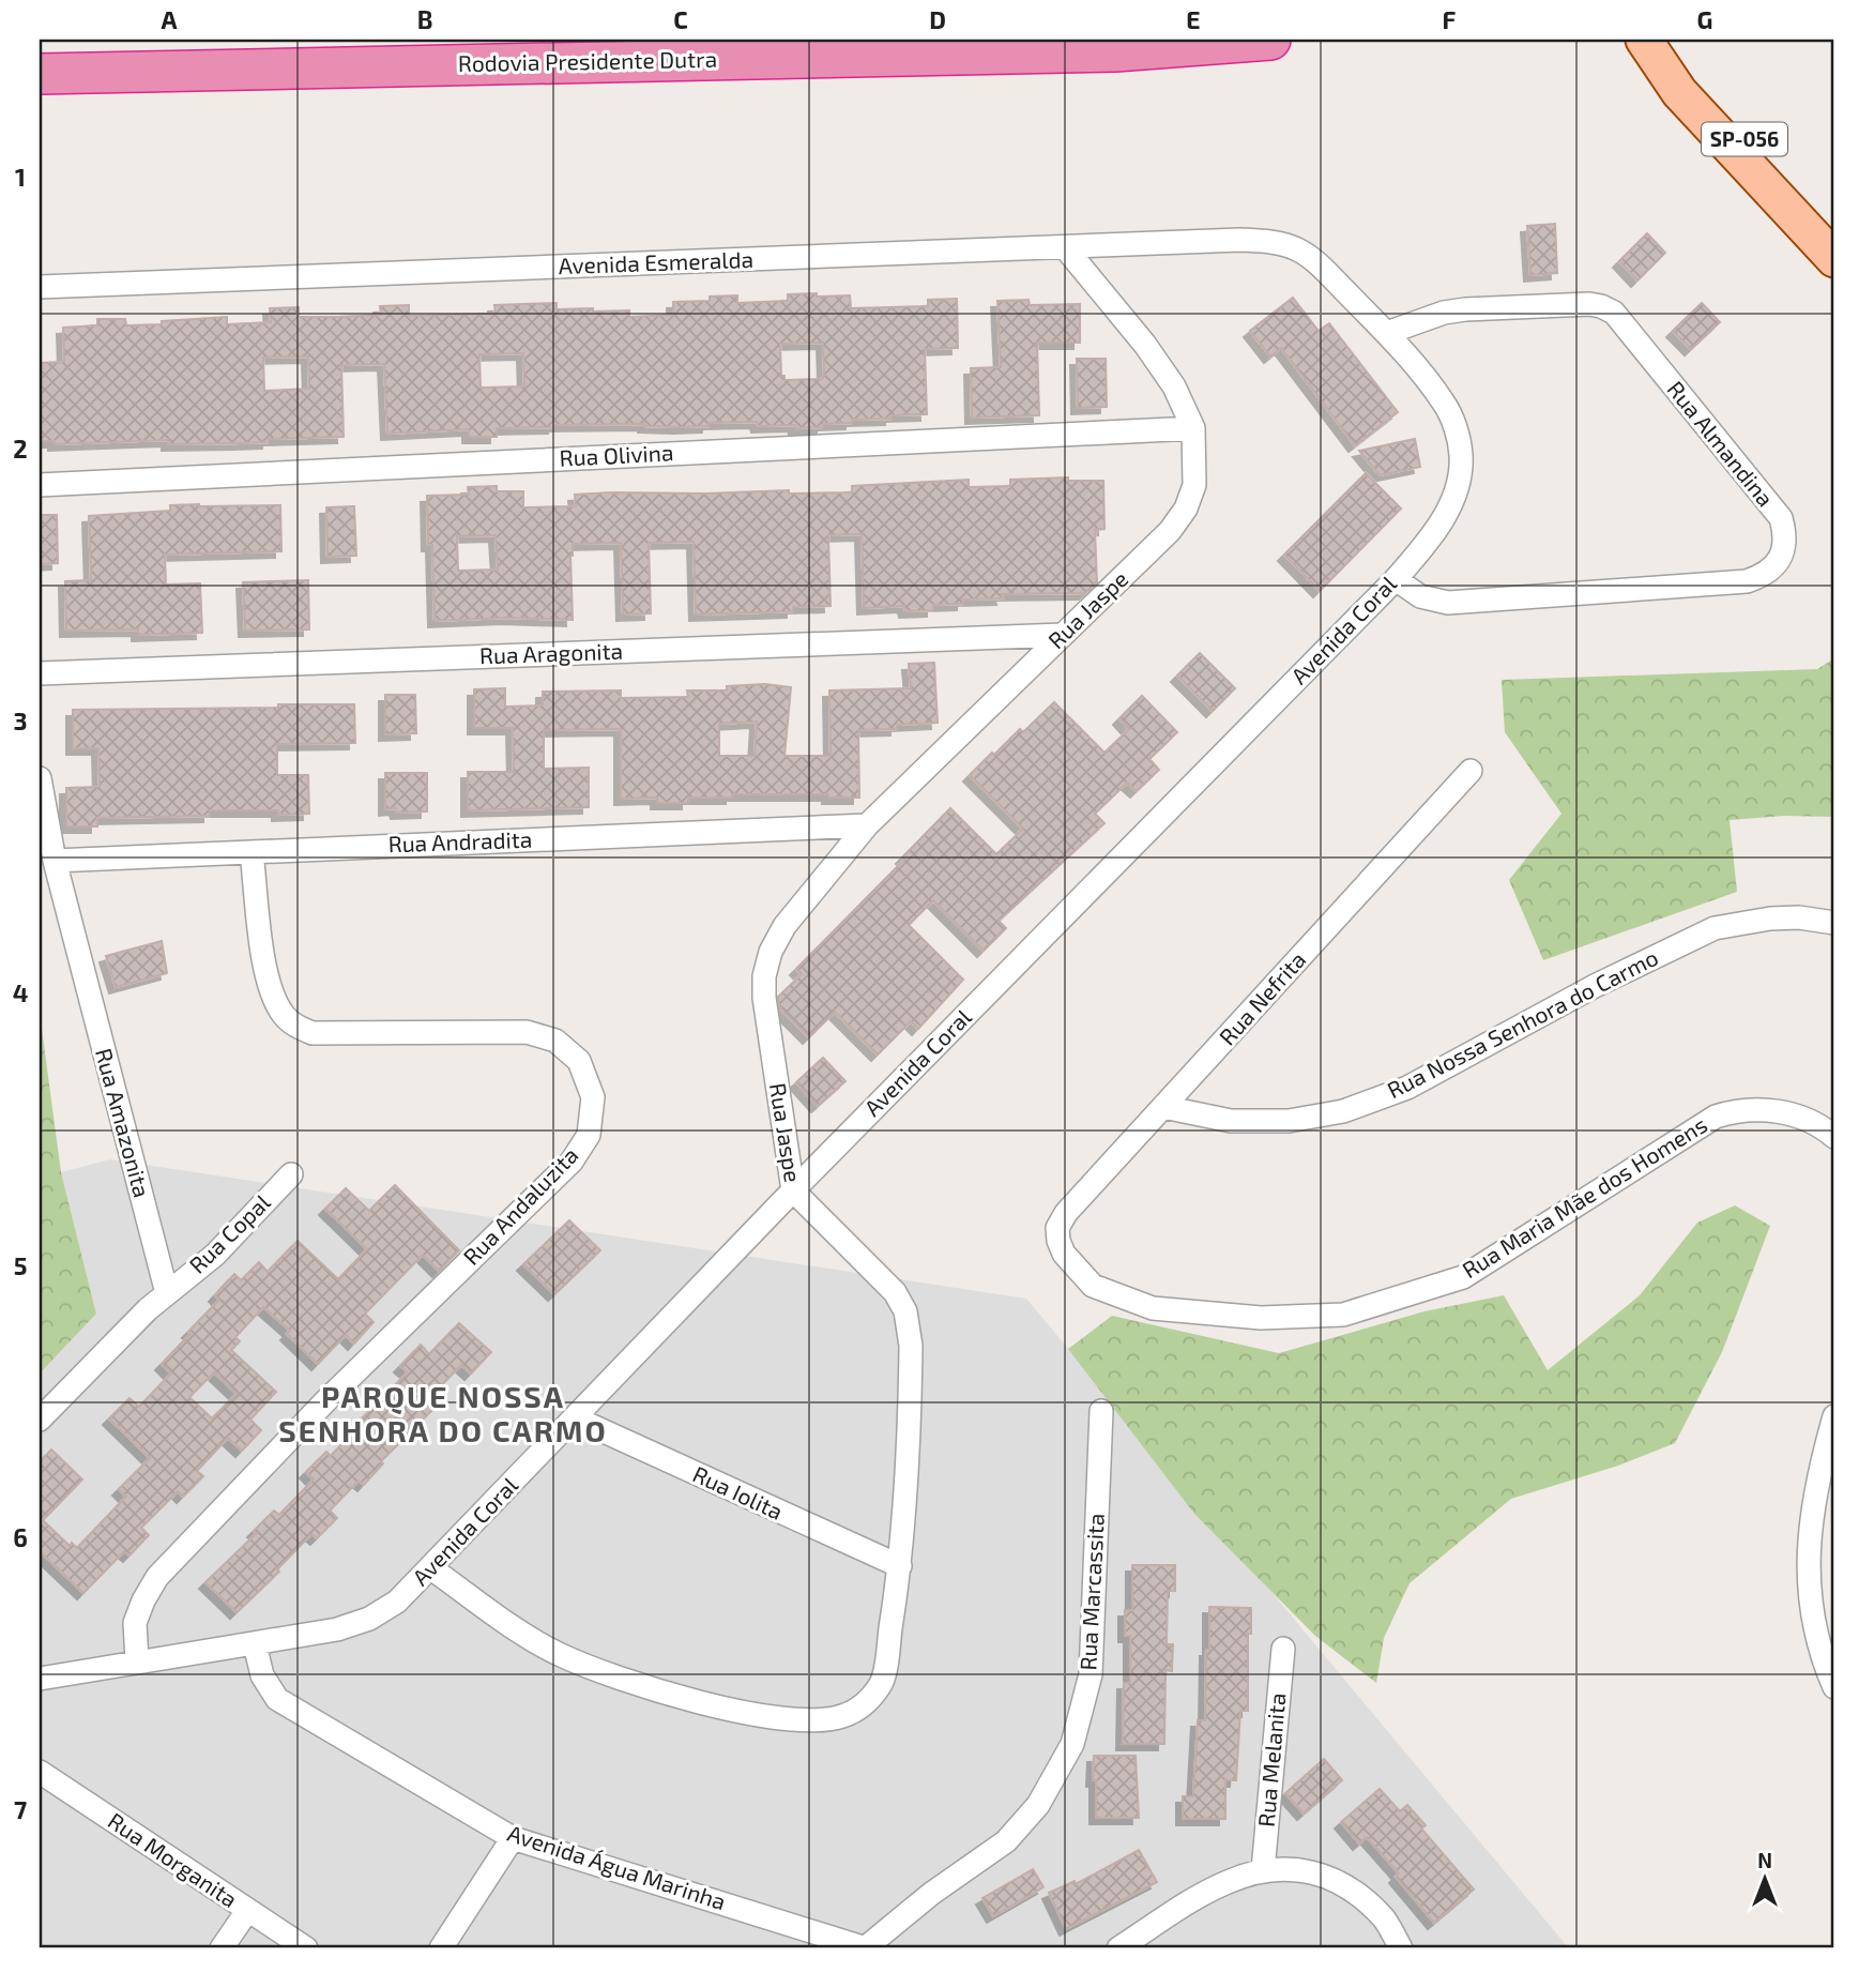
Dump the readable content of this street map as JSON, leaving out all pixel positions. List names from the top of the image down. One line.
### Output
{"streets":{"highway":["Rodovia Presidente Dutra"],"main road":["SP-056"],"street":["Avenida Esmeralda","Rua Almandina","Rua Olivina","Rua Jaspe","Avenida Coral","Rua Aragonita","Rua Andradita","Rua Nefrita","Rua Nossa Senhora do Carmo","Rua Amazonita","Rua Maria Mãe dos Homens","Rua Andaluzita","Rua Copal","Rua Iolita","Rua Marcassita","Rua Melanita","Rua Morganita","Avenida Água Marinha"]},"crossings":[["Avenida Esmeralda","Rua Jaspe"],["Avenida Esmeralda","Avenida Coral"],["Rua Almandina","Avenida Coral"],["Rua Olivina","Rua Jaspe"],["Rua Jaspe","Avenida Coral"],["Rua Jaspe","Rua Aragonita"],["Rua Jaspe","Rua Andradita"],["Rua Jaspe","Rua Iolita"],["Avenida Coral","Rua Andaluzita"],["Avenida Coral","Rua Iolita"],["Avenida Coral","Avenida Água Marinha"],["Rua Andradita","Rua Amazonita"],["Rua Andradita","Rua Andaluzita"],["Rua Nefrita","Rua Nossa Senhora do Carmo"],["Rua Nefrita","Rua Maria Mãe dos Homens"],["Rua Amazonita","Rua Copal"],["Rua Marcassita","Avenida Água Marinha"]],"districts":["PARQUE NOSSA SENHORA DO CARMO"],"north":"top","grid":{"columns":["A","B","C","D","E","F","G"],"rows":["1","2","3","4","5","6","7"]}}
